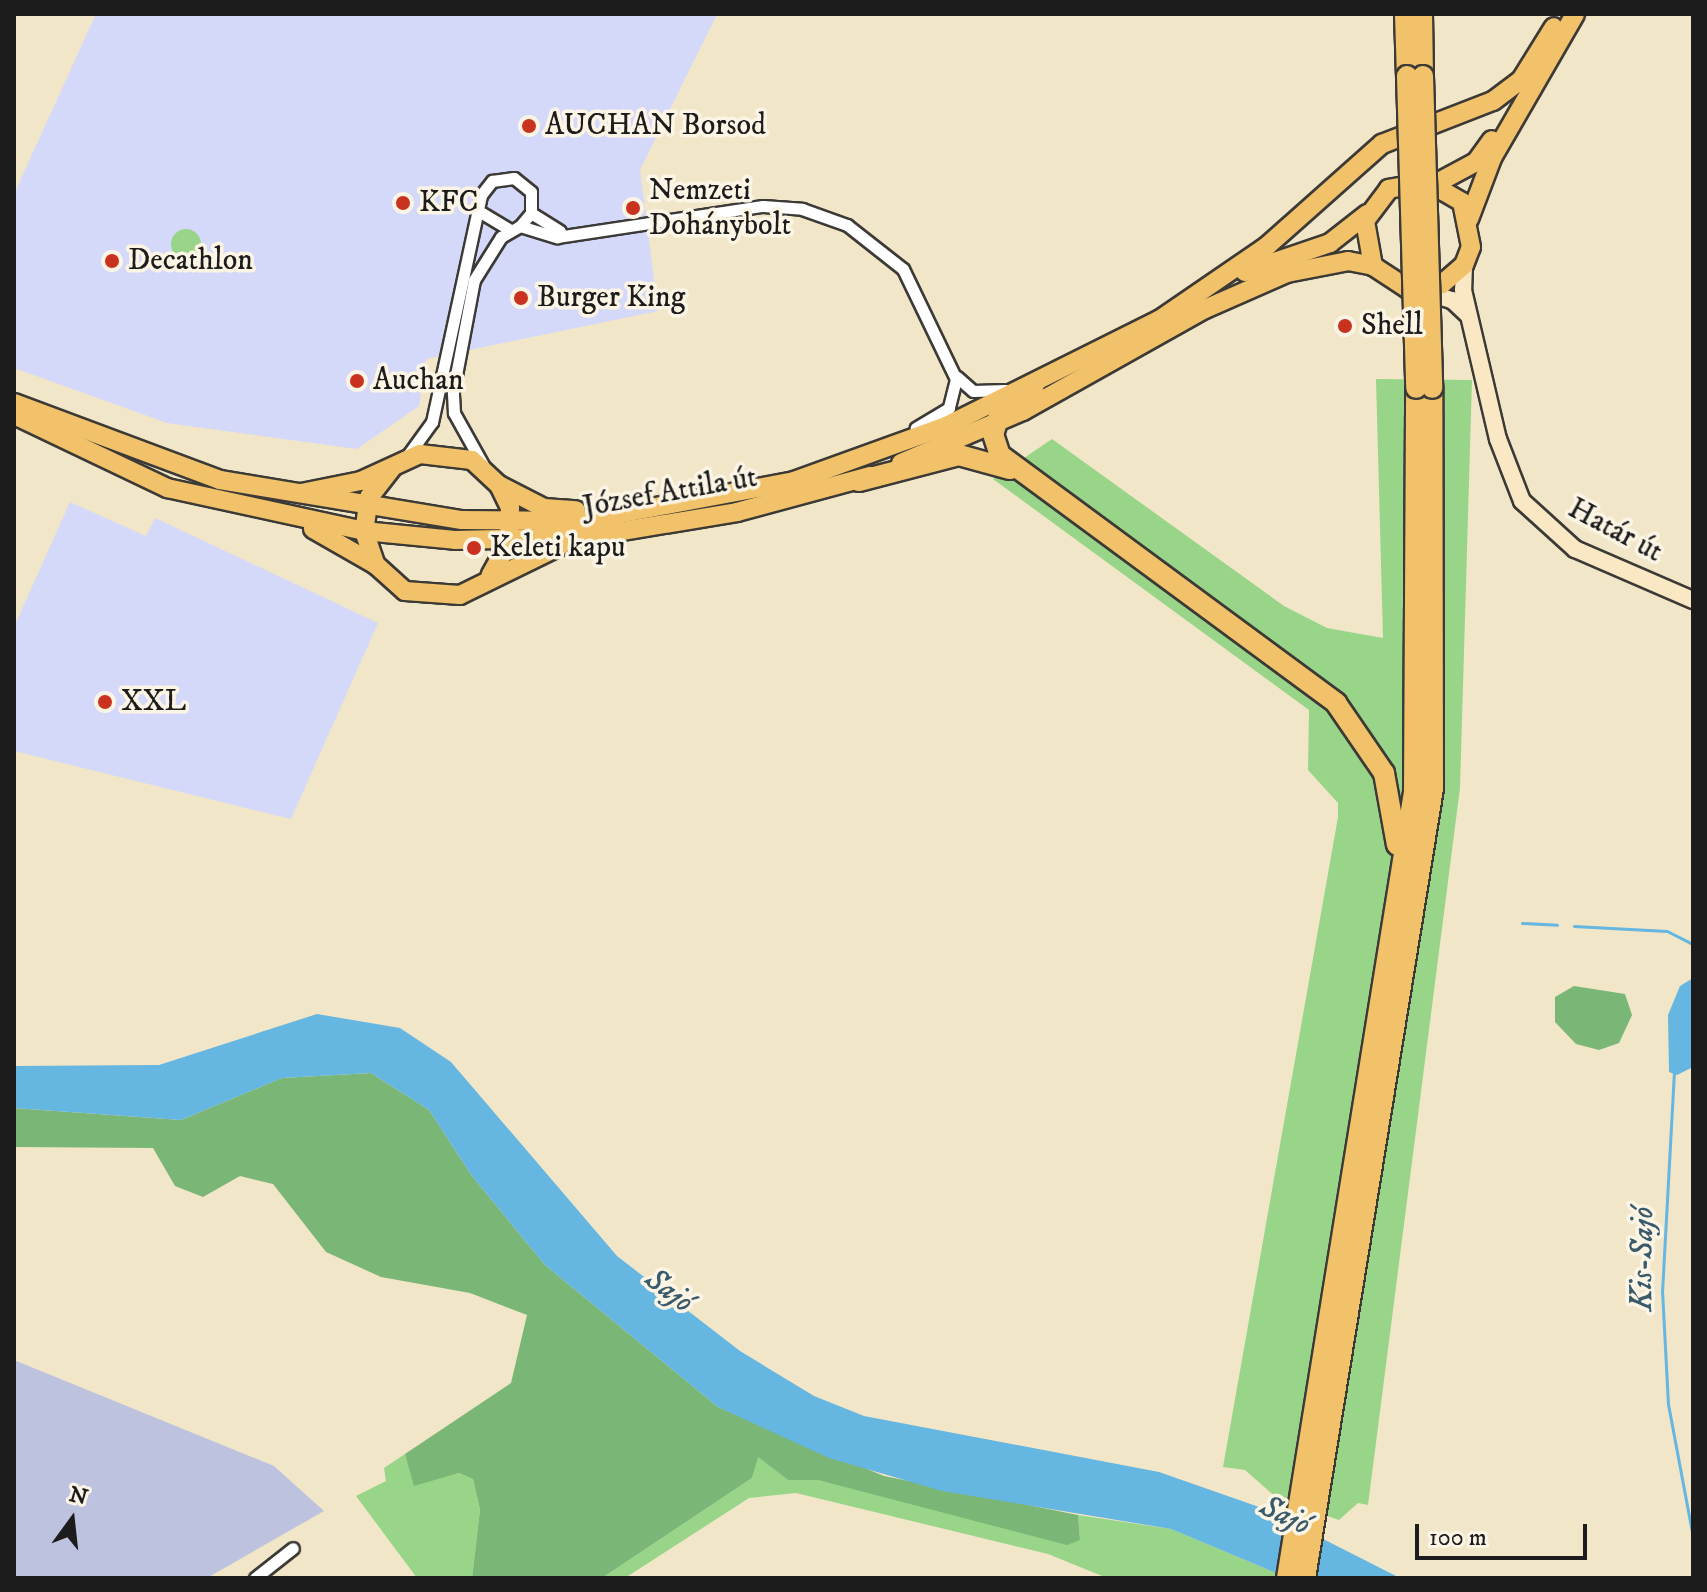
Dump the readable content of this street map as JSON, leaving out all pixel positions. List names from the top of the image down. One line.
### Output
{"streets":{"main road":["József Attila út","Határ út"]},"crossings":[["József Attila út","Határ út"]],"water":["Kis-Sajó","Sajó"],"places":["AUCHAN Borsod","KFC","Nemzeti Dohánybolt","Decathlon","Burger King","Shell","Auchan","Keleti kapu","XXL"],"scale_bar":"100 m","north":"top"}
